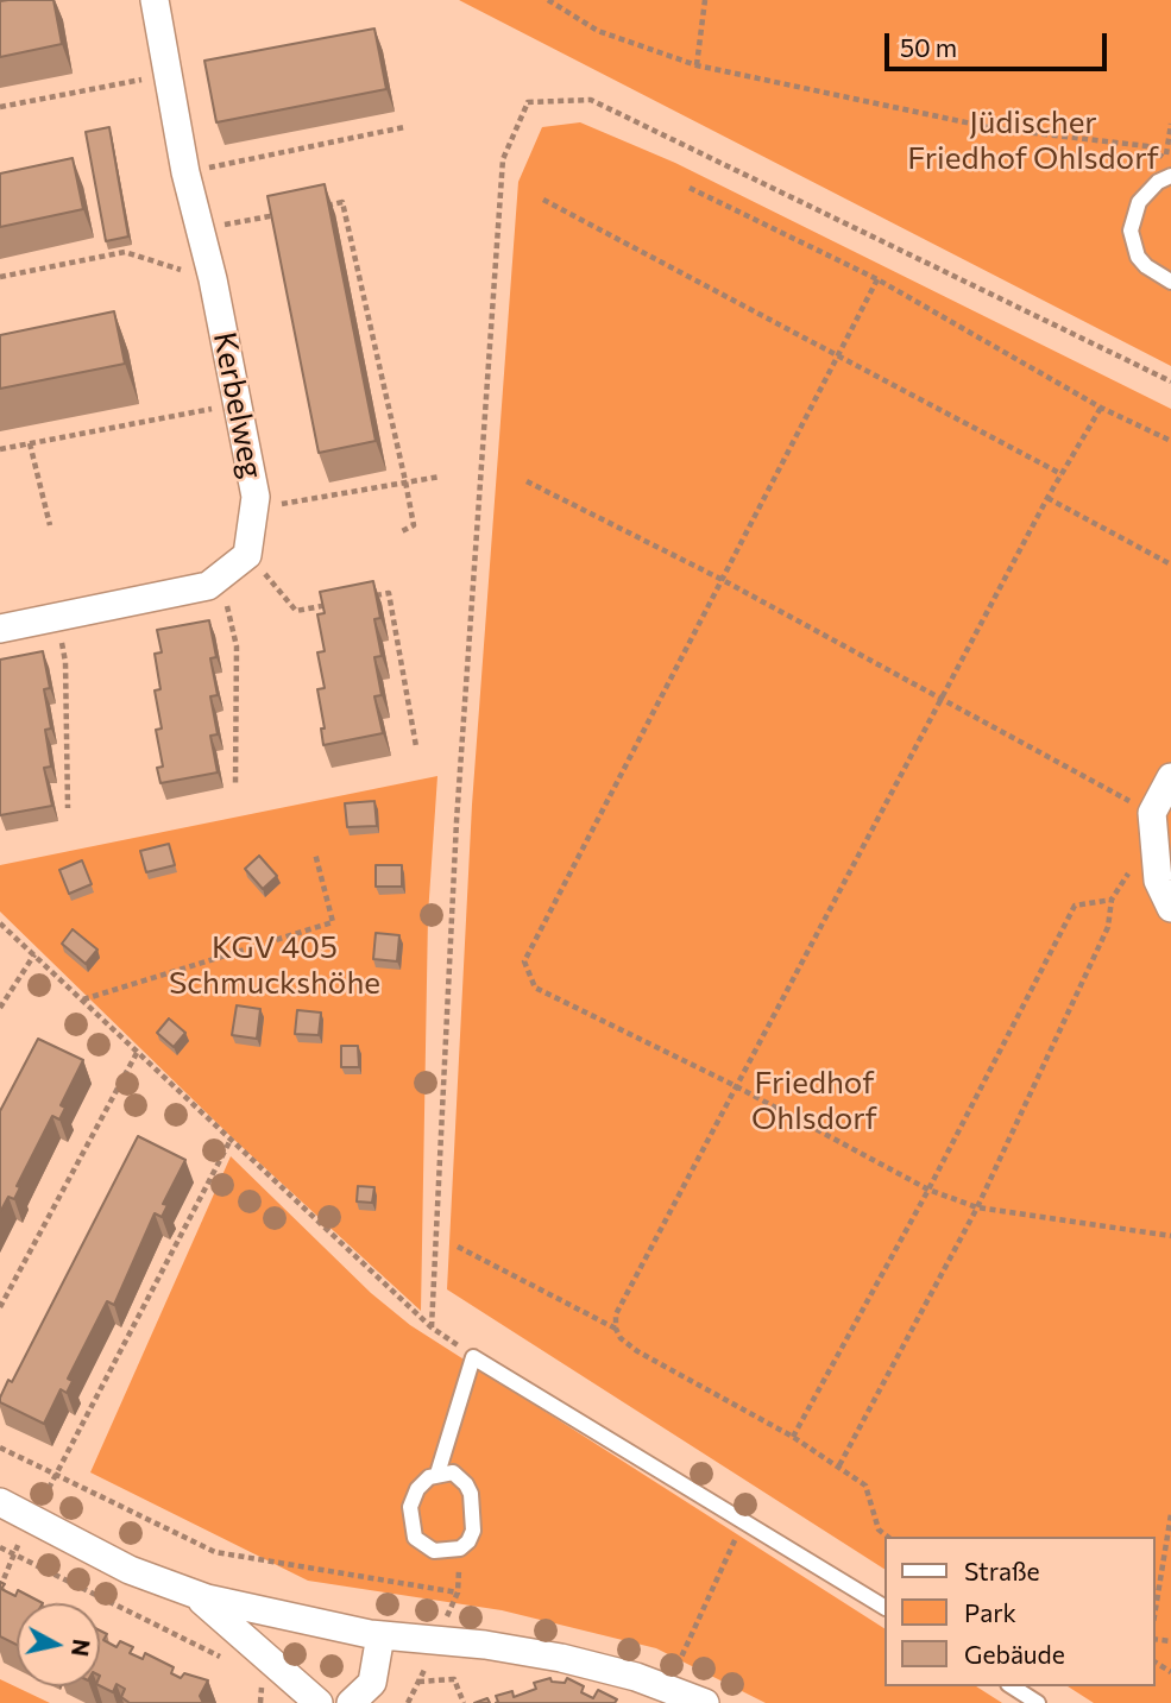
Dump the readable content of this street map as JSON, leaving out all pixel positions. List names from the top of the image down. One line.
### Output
{"streets":{"street":["Kerbelweg"]},"parks":["Jüdischer Friedhof Ohlsdorf","KGV 405 Schmuckshöhe","Friedhof Ohlsdorf"],"legend":["Straße","Park","Gebäude"],"scale_bar":"50 m","north":"right"}
